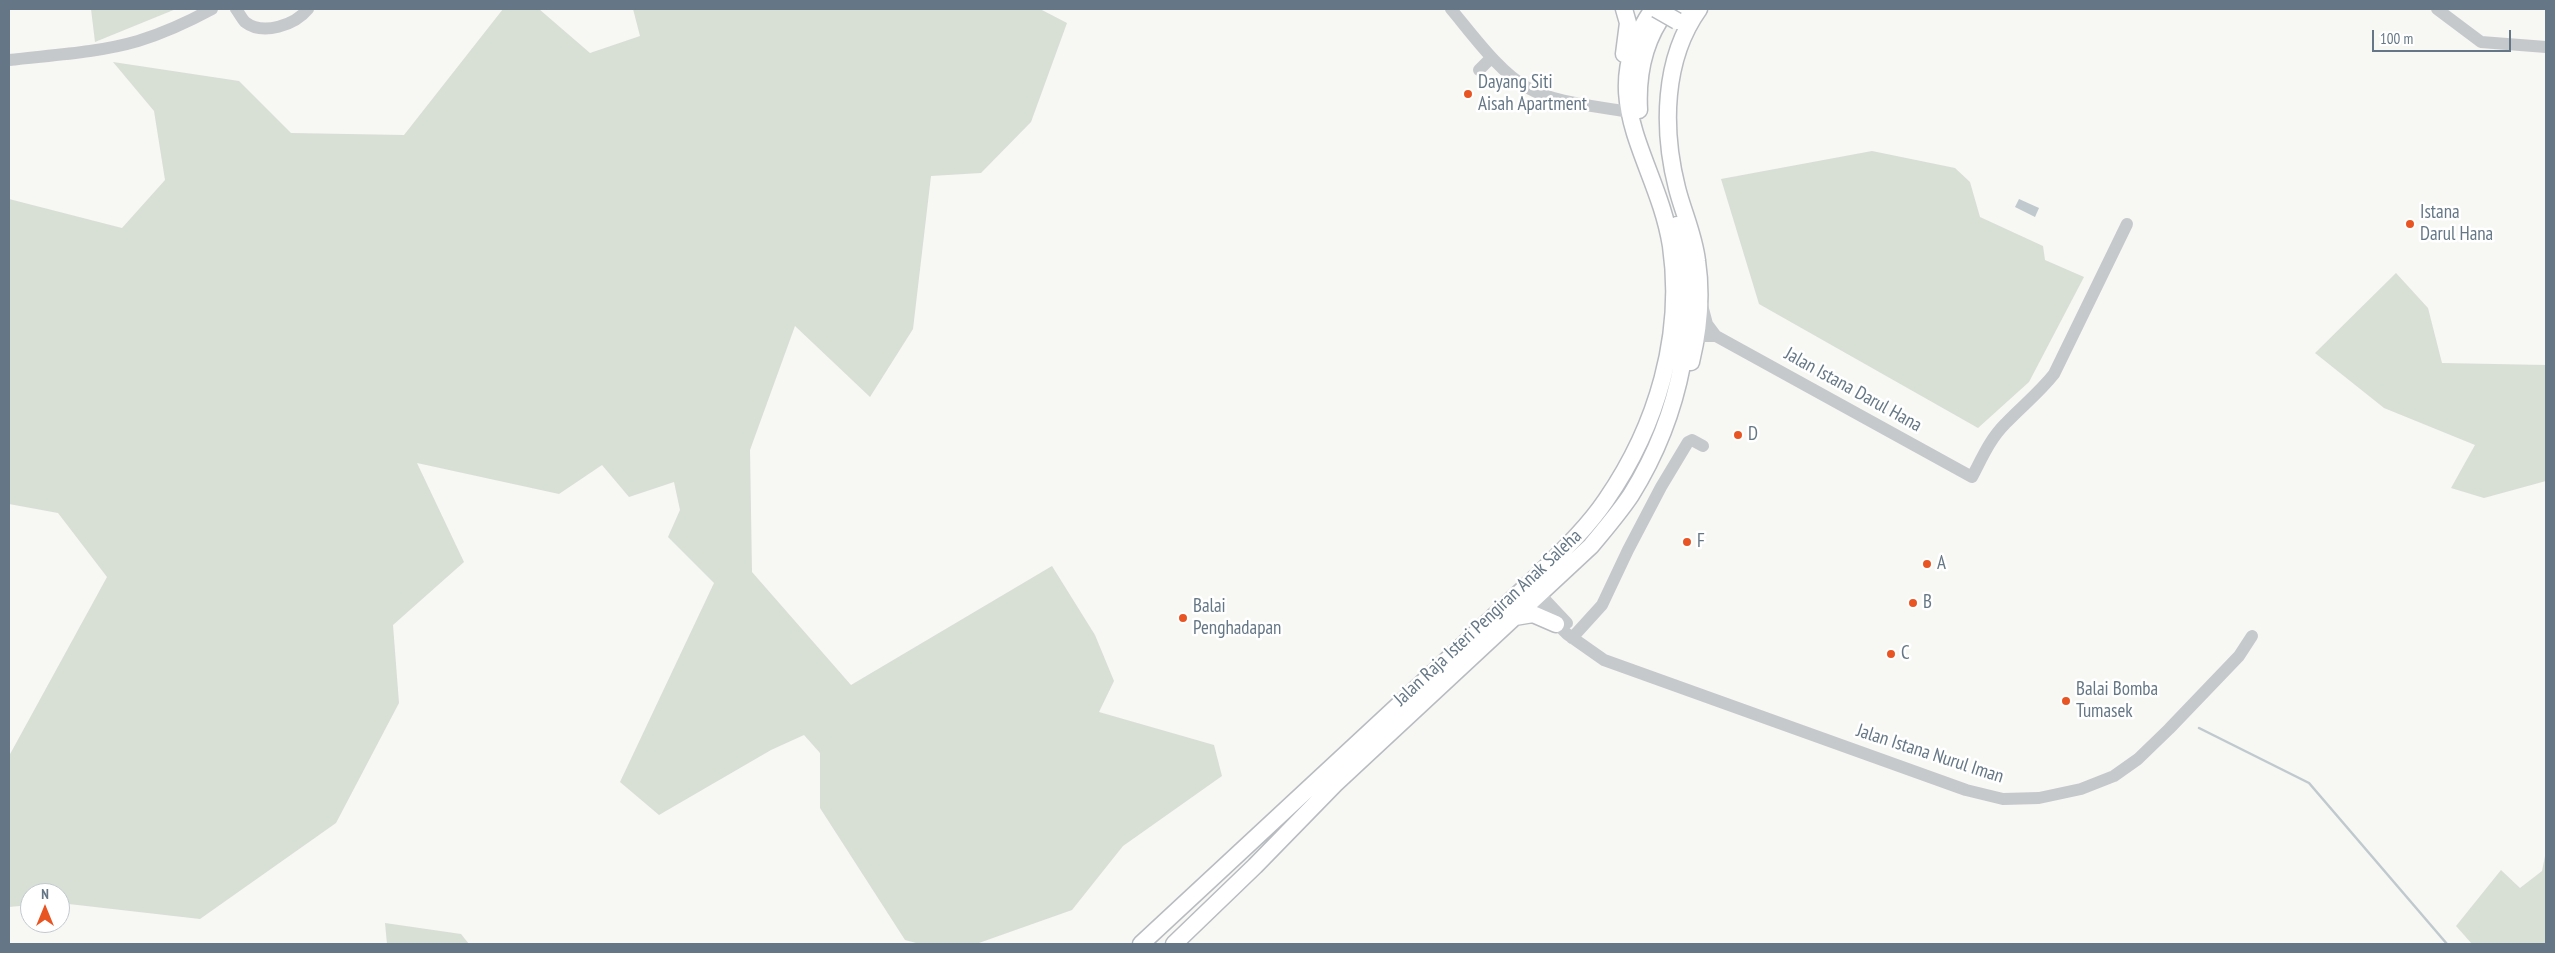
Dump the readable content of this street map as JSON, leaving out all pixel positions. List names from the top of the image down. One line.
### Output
{"streets":{"main road":["Jalan Raja Isteri Pengiran Anak Saleha"],"street":["Jalan Istana Darul Hana","Jalan Istana Nurul Iman"]},"crossings":[["Jalan Raja Isteri Pengiran Anak Saleha","Jalan Istana Nurul Iman"]],"places":["Dayang Siti Aisah Apartment","Istana Darul Hana","D","F","A","B","Balai Penghadapan","C","Balai Bomba Tumasek"],"scale_bar":"100 m","north":"top"}
